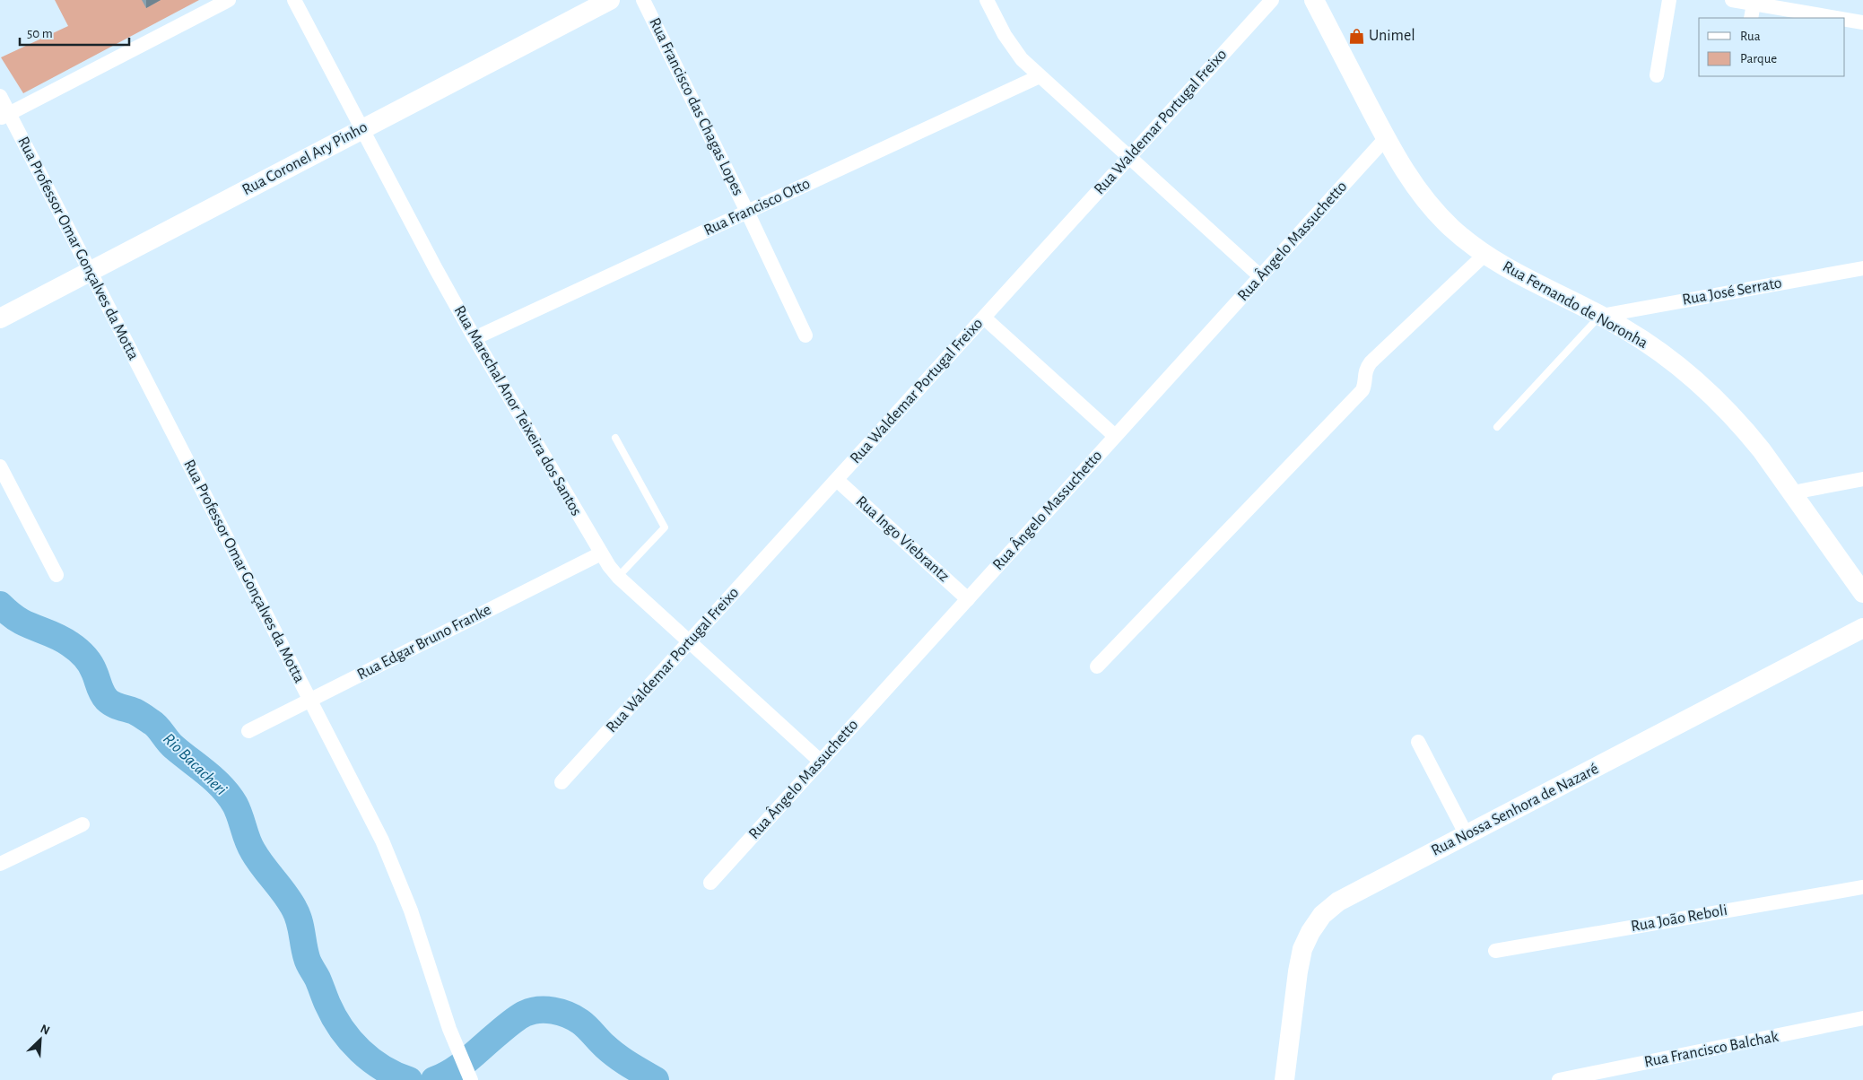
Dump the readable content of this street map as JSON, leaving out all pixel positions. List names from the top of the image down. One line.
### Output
{"streets":{"street":["Rua Francisco das Chagas Lopes","Rua Waldemar Portugal Freixo","Rua Coronel Ary Pinho","Rua Francisco Otto","Rua Ângelo Massuchetto","Rua Professor Omar Gonçalves da Motta","Rua José Serrato","Rua Fernando de Noronha","Rua Marechal Anor Teixeira dos Santos","Rua Ingo Viebrantz","Rua Edgar Bruno Franke","Rua Nossa Senhora de Nazaré","Rua João Reboli","Rua Francisco Balchak"]},"crossings":[["Rua Francisco das Chagas Lopes","Rua Francisco Otto"],["Rua Waldemar Portugal Freixo","Rua Marechal Anor Teixeira dos Santos"],["Rua Waldemar Portugal Freixo","Rua Ingo Viebrantz"],["Rua Coronel Ary Pinho","Rua Professor Omar Gonçalves da Motta"],["Rua Coronel Ary Pinho","Rua Marechal Anor Teixeira dos Santos"],["Rua Francisco Otto","Rua Marechal Anor Teixeira dos Santos"],["Rua Ângelo Massuchetto","Rua Fernando de Noronha"],["Rua Ângelo Massuchetto","Rua Marechal Anor Teixeira dos Santos"],["Rua Ângelo Massuchetto","Rua Ingo Viebrantz"],["Rua Professor Omar Gonçalves da Motta","Rua Edgar Bruno Franke"],["Rua José Serrato","Rua Fernando de Noronha"],["Rua Marechal Anor Teixeira dos Santos","Rua Edgar Bruno Franke"]],"water":["Rio Bacacheri"],"places":{"shop":["Unimel"]},"legend":["Rua","Parque"],"scale_bar":"50 m","north":"top right"}
